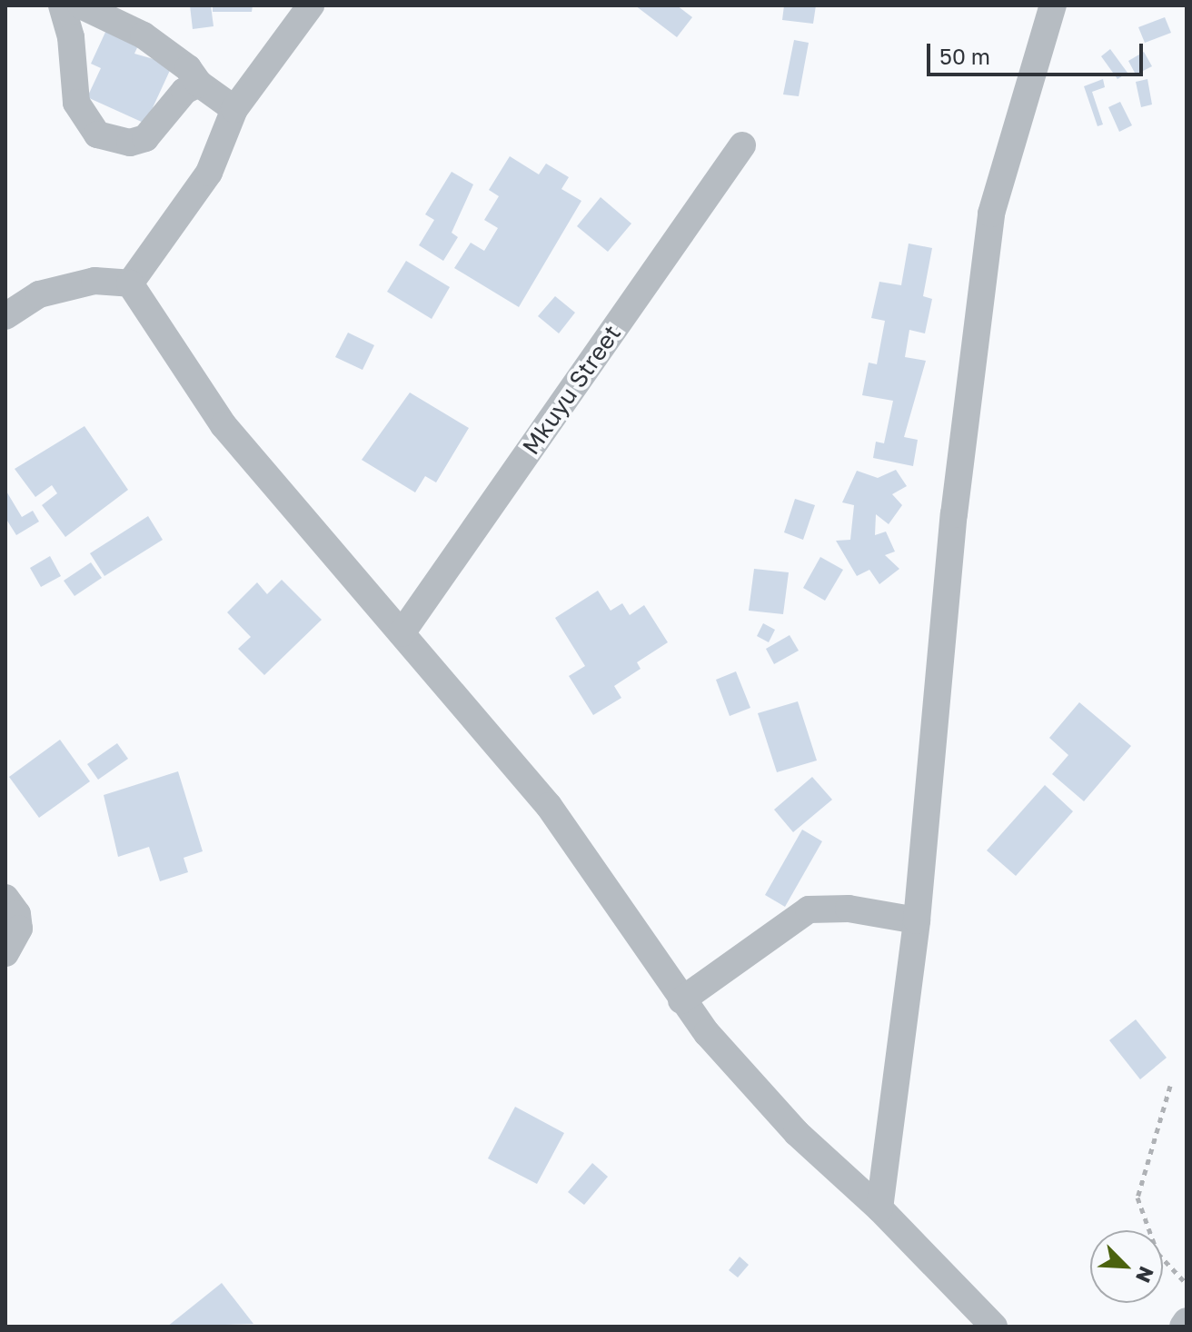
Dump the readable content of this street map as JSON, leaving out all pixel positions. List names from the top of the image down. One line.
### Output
{"streets":{"street":["Mkuyu Street"]},"scale_bar":"50 m","north":"bottom right"}
